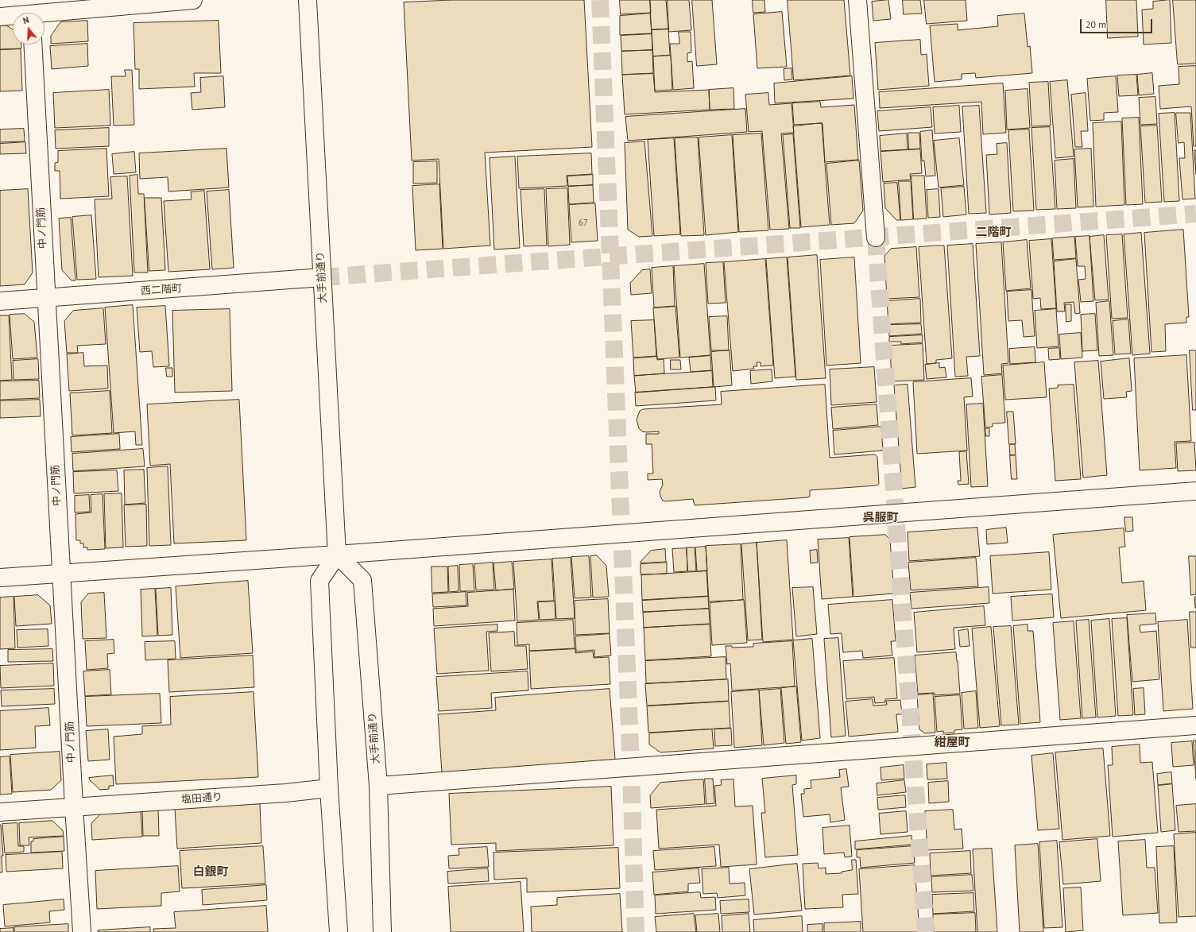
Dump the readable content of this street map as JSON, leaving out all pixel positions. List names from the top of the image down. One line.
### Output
{"streets":{"street":["中ノ門筋","大手前通り","西二階町","塩田通り"]},"crossings":[["中ノ門筋","西二階町"],["中ノ門筋","塩田通り"],["大手前通り","西二階町"]],"districts":["二階町","呉服町","紺屋町","白銀町"],"house_numbers":["67"],"scale_bar":"20 m","north":"top"}
